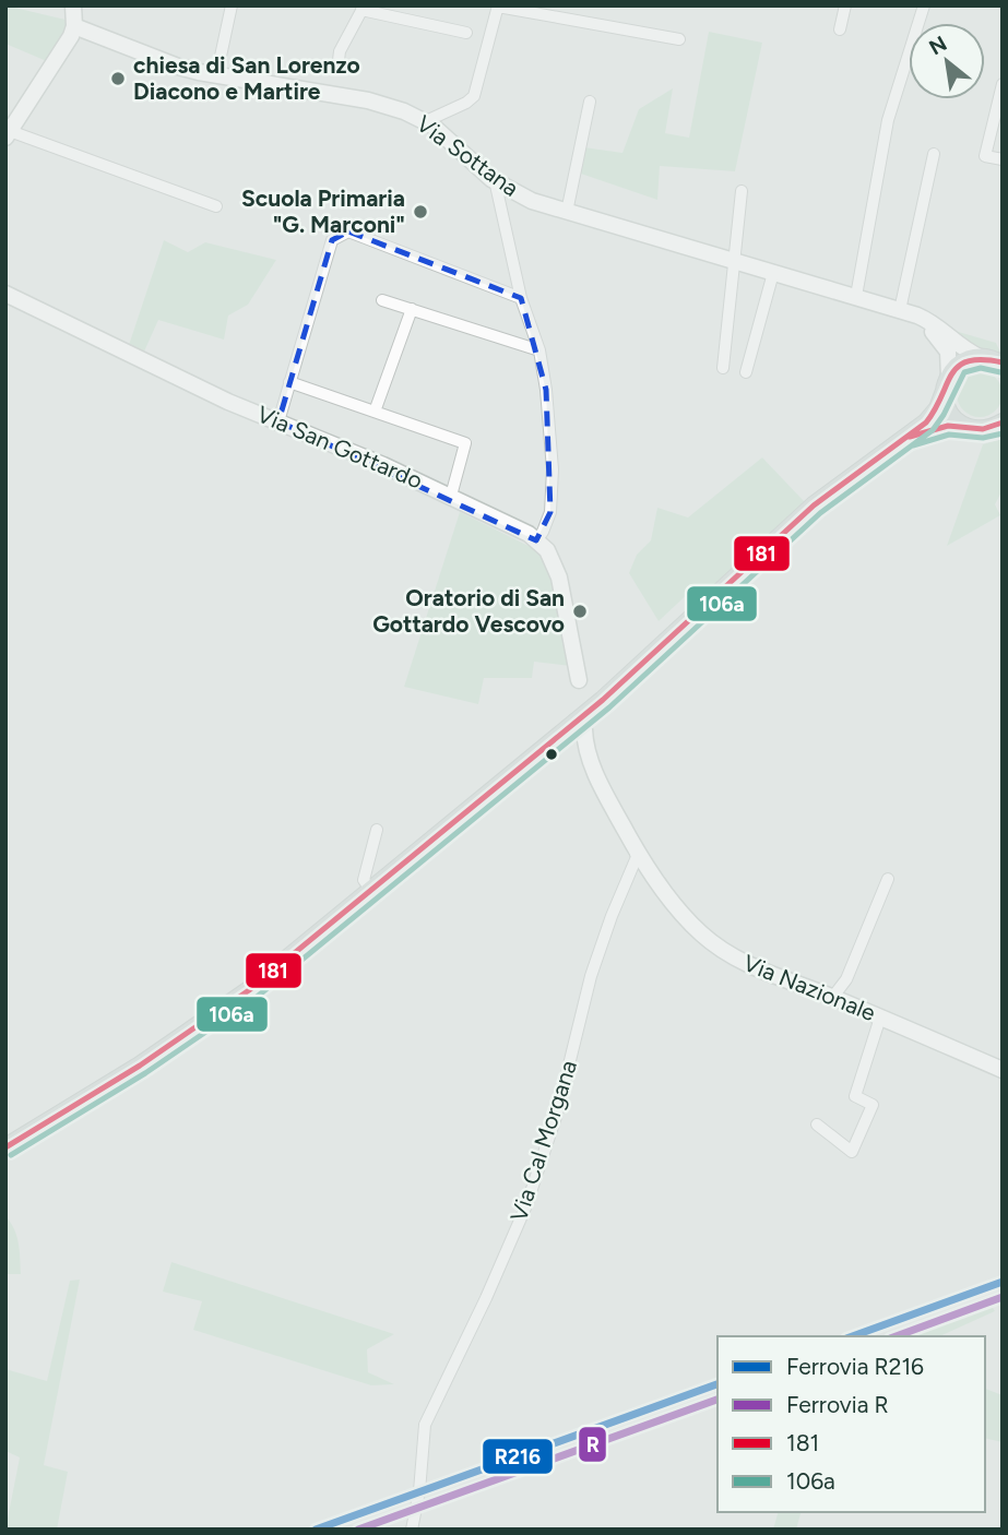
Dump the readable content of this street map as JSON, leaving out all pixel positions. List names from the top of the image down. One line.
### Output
{"streets":{"street":["Via Sottana","Via San Gottardo","Via Nazionale","Via Cal Morgana"]},"crossings":[["Via Nazionale","Via Cal Morgana"]],"places":["chiesa di San Lorenzo Diacono e Martire","Scuola Primaria \"G. Marconi\"","Oratorio di San Gottardo Vescovo"],"lines":["transit line 181","transit line 106a","rail line R216","rail line R"],"legend":["Ferrovia R216","Ferrovia R","181","106a"],"north":"top left"}
